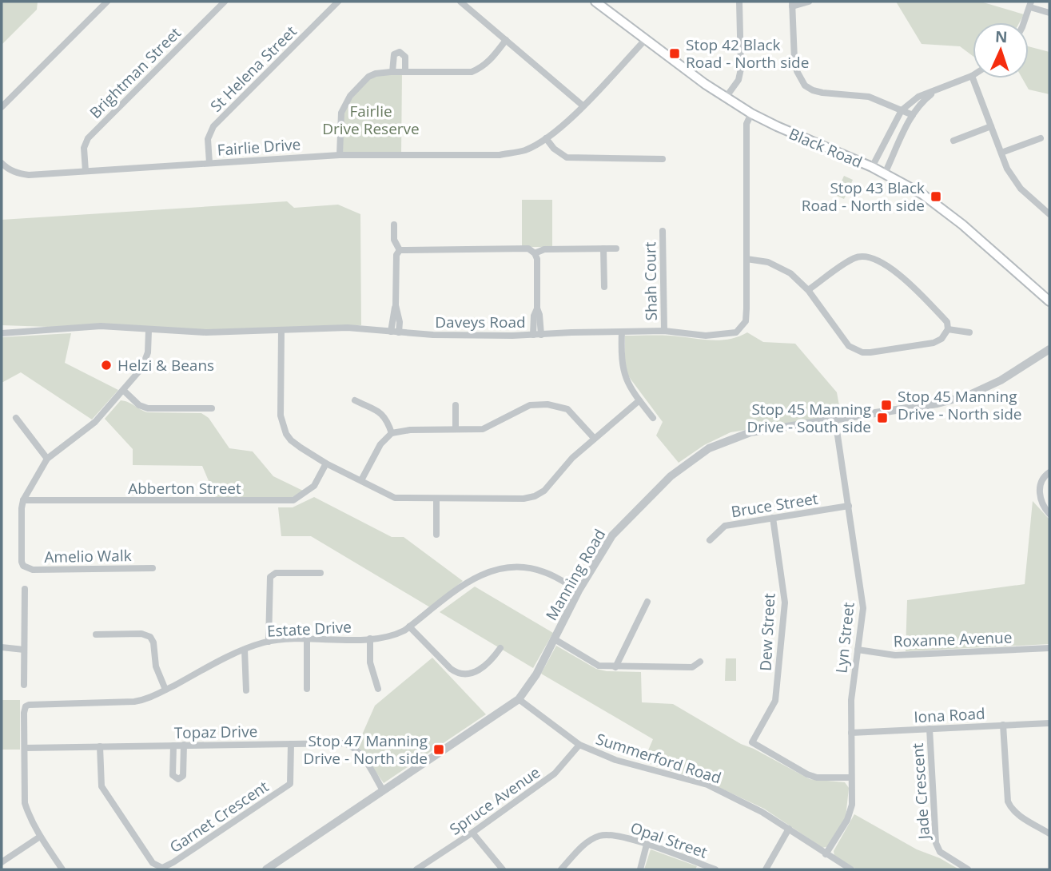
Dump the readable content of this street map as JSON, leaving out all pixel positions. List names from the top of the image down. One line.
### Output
{"streets":{"main road":["Black Road"],"street":["St Helena Street","Brightman Street","Fairlie Drive","Shah Court","Daveys Road","Abberton Street","Bruce Street","Amelio Walk","Manning Road","Estate Drive","Dew Street","Lyn Street","Roxanne Avenue","Iona Road","Topaz Drive","Summerford Road","Jade Crescent","Spruce Avenue","Garnet Crescent","Opal Street"]},"crossings":[["St Helena Street","Fairlie Drive"],["Brightman Street","Fairlie Drive"],["Fairlie Drive","Black Road"],["Black Road","Daveys Road"],["Shah Court","Daveys Road"],["Abberton Street","Amelio Walk"],["Bruce Street","Dew Street"],["Bruce Street","Lyn Street"],["Manning Road","Estate Drive"],["Manning Road","Lyn Street"],["Manning Road","Topaz Drive"],["Manning Road","Summerford Road"],["Estate Drive","Topaz Drive"],["Dew Street","Lyn Street"],["Lyn Street","Roxanne Avenue"],["Lyn Street","Iona Road"],["Lyn Street","Summerford Road"],["Iona Road","Jade Crescent"],["Topaz Drive","Garnet Crescent"],["Summerford Road","Spruce Avenue"]],"parks":["Fairlie Drive Reserve"],"places":{"transit":["Stop 42 Black Road - North side","Stop 43 Black Road - North side","Stop 45 Manning Drive - North side","Stop 45 Manning Drive - South side","Stop 47 Manning Drive - North side"],"other":["Helzi & Beans"]},"north":"top"}
